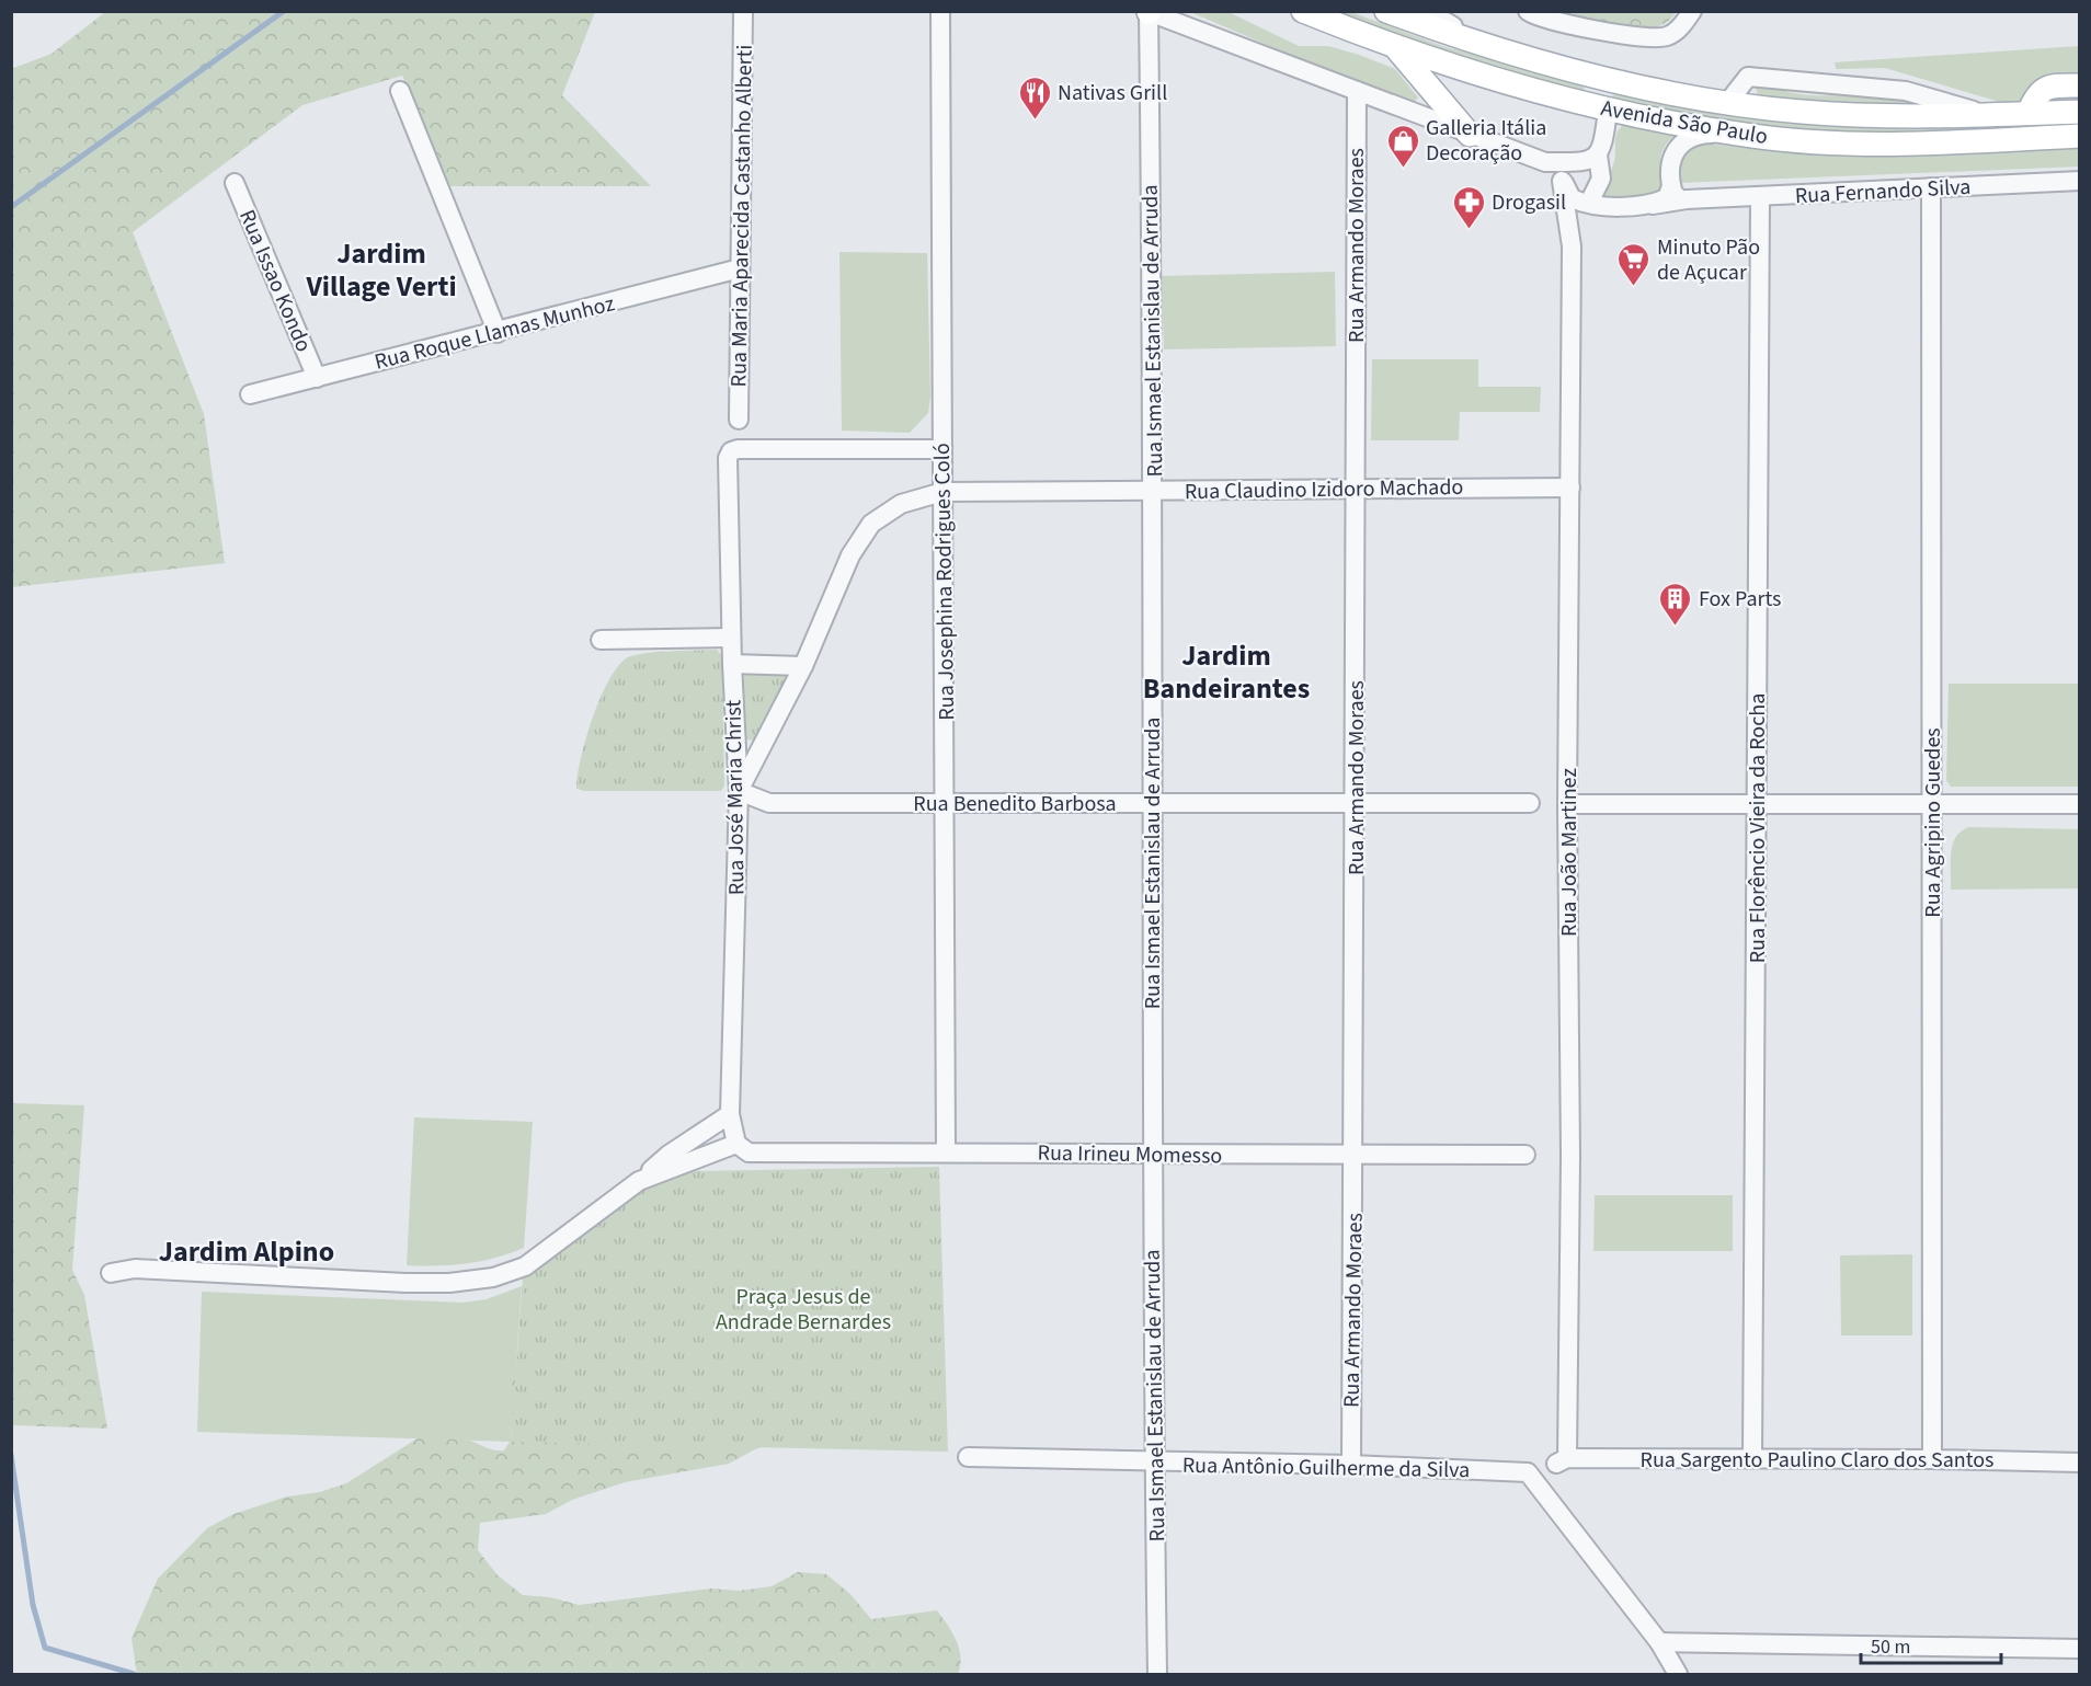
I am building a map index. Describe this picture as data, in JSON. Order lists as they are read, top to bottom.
{
  "streets": {
    "main road": ["Avenida São Paulo"],
    "street": [
      "Rua Fernando Silva",
      "Rua Maria Aparecida Castanho Alberti",
      "Rua Armando Moraes",
      "Rua Issao Kondo",
      "Rua Ismael Estanislau de Arruda",
      "Rua Roque Llamas Munhoz",
      "Rua Claudino Izidoro Machado",
      "Rua Josephina Rodrigues Coló",
      "Rua José Maria Christ",
      "Rua Benedito Barbosa",
      "Rua Agripino Guedes",
      "Rua Florêncio Vieira da Rocha",
      "Rua João Martinez",
      "Rua Irineu Momesso",
      "Rua Sargento Paulino Claro dos Santos",
      "Rua Antônio Guilherme da Silva"
    ]
  },
  "crossings": [
    ["Rua Fernando Silva", "Rua Agripino Guedes"],
    ["Rua Fernando Silva", "Rua Florêncio Vieira da Rocha"],
    ["Rua Fernando Silva", "Rua João Martinez"],
    ["Rua Maria Aparecida Castanho Alberti", "Rua Roque Llamas Munhoz"],
    ["Rua Armando Moraes", "Rua Claudino Izidoro Machado"],
    ["Rua Armando Moraes", "Rua Benedito Barbosa"],
    ["Rua Armando Moraes", "Rua Irineu Momesso"],
    ["Rua Armando Moraes", "Rua Antônio Guilherme da Silva"],
    ["Rua Issao Kondo", "Rua Roque Llamas Munhoz"],
    ["Rua Ismael Estanislau de Arruda", "Rua Claudino Izidoro Machado"],
    ["Rua Ismael Estanislau de Arruda", "Rua Benedito Barbosa"],
    ["Rua Ismael Estanislau de Arruda", "Rua Irineu Momesso"],
    ["Rua Ismael Estanislau de Arruda", "Rua Antônio Guilherme da Silva"],
    ["Rua Claudino Izidoro Machado", "Rua Josephina Rodrigues Coló"],
    ["Rua Claudino Izidoro Machado", "Rua José Maria Christ"],
    ["Rua Claudino Izidoro Machado", "Rua Benedito Barbosa"],
    ["Rua Claudino Izidoro Machado", "Rua João Martinez"],
    ["Rua Josephina Rodrigues Coló", "Rua José Maria Christ"],
    ["Rua Josephina Rodrigues Coló", "Rua Benedito Barbosa"],
    ["Rua Josephina Rodrigues Coló", "Rua Irineu Momesso"],
    ["Rua José Maria Christ", "Rua Benedito Barbosa"],
    ["Rua José Maria Christ", "Rua Irineu Momesso"],
    ["Rua Agripino Guedes", "Rua Sargento Paulino Claro dos Santos"],
    ["Rua Florêncio Vieira da Rocha", "Rua Sargento Paulino Claro dos Santos"],
    ["Rua João Martinez", "Rua Sargento Paulino Claro dos Santos"]
  ],
  "districts": ["Jardim Village Verti", "Jardim Bandeirantes", "Jardim Alpino"],
  "parks": ["Praça Jesus de Andrade Bernardes"],
  "places": {
    "restaurant": ["Nativas Grill"],
    "shop": ["Galleria Itália Decoração"],
    "pharmacy": ["Drogasil"],
    "supermarket": ["Minuto Pão de Açucar"],
    "building": ["Fox Parts"]
  },
  "scale_bar": "50 m"
}
